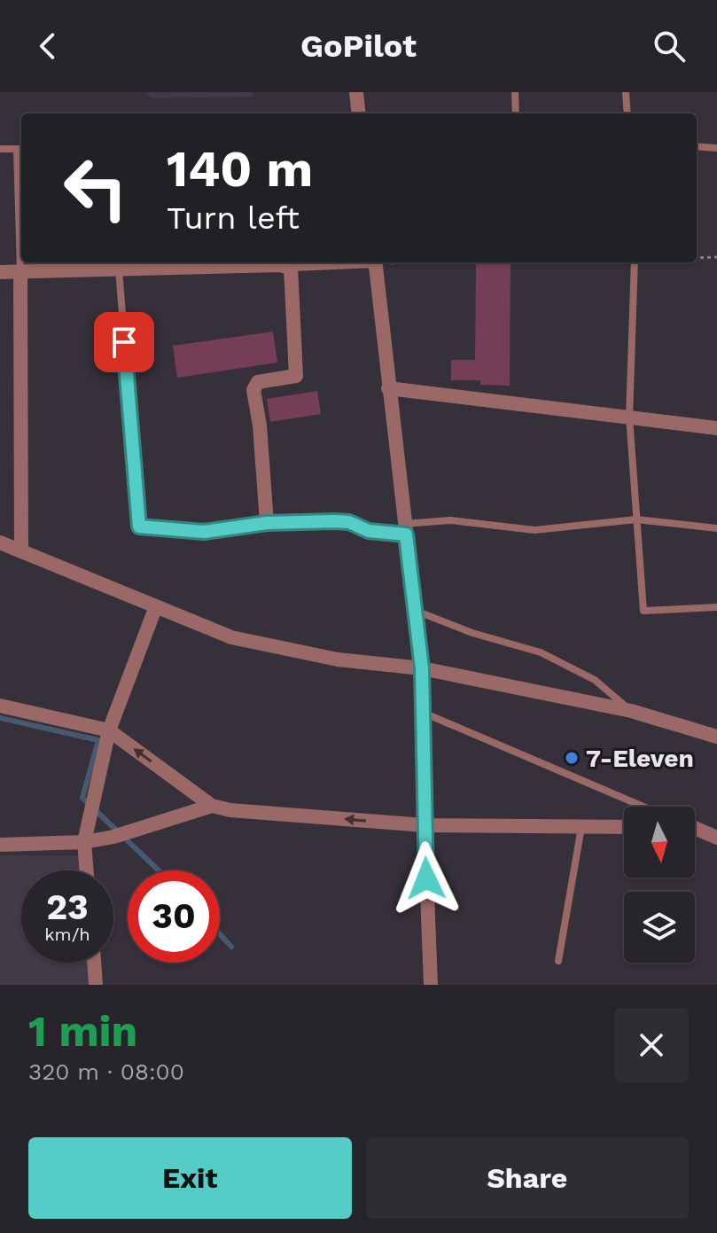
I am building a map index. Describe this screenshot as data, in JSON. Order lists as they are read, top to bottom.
{
  "places": ["7-Eleven"],
  "north": "bottom",
  "page": {
    "header": "GoPilot",
    "turn": ["140 m", "Turn left"],
    "speed": "23 km/h",
    "limit": "30",
    "heading": ["1 min", "320 m · 08:00"],
    "buttons": ["Exit", "Share"]
  }
}
